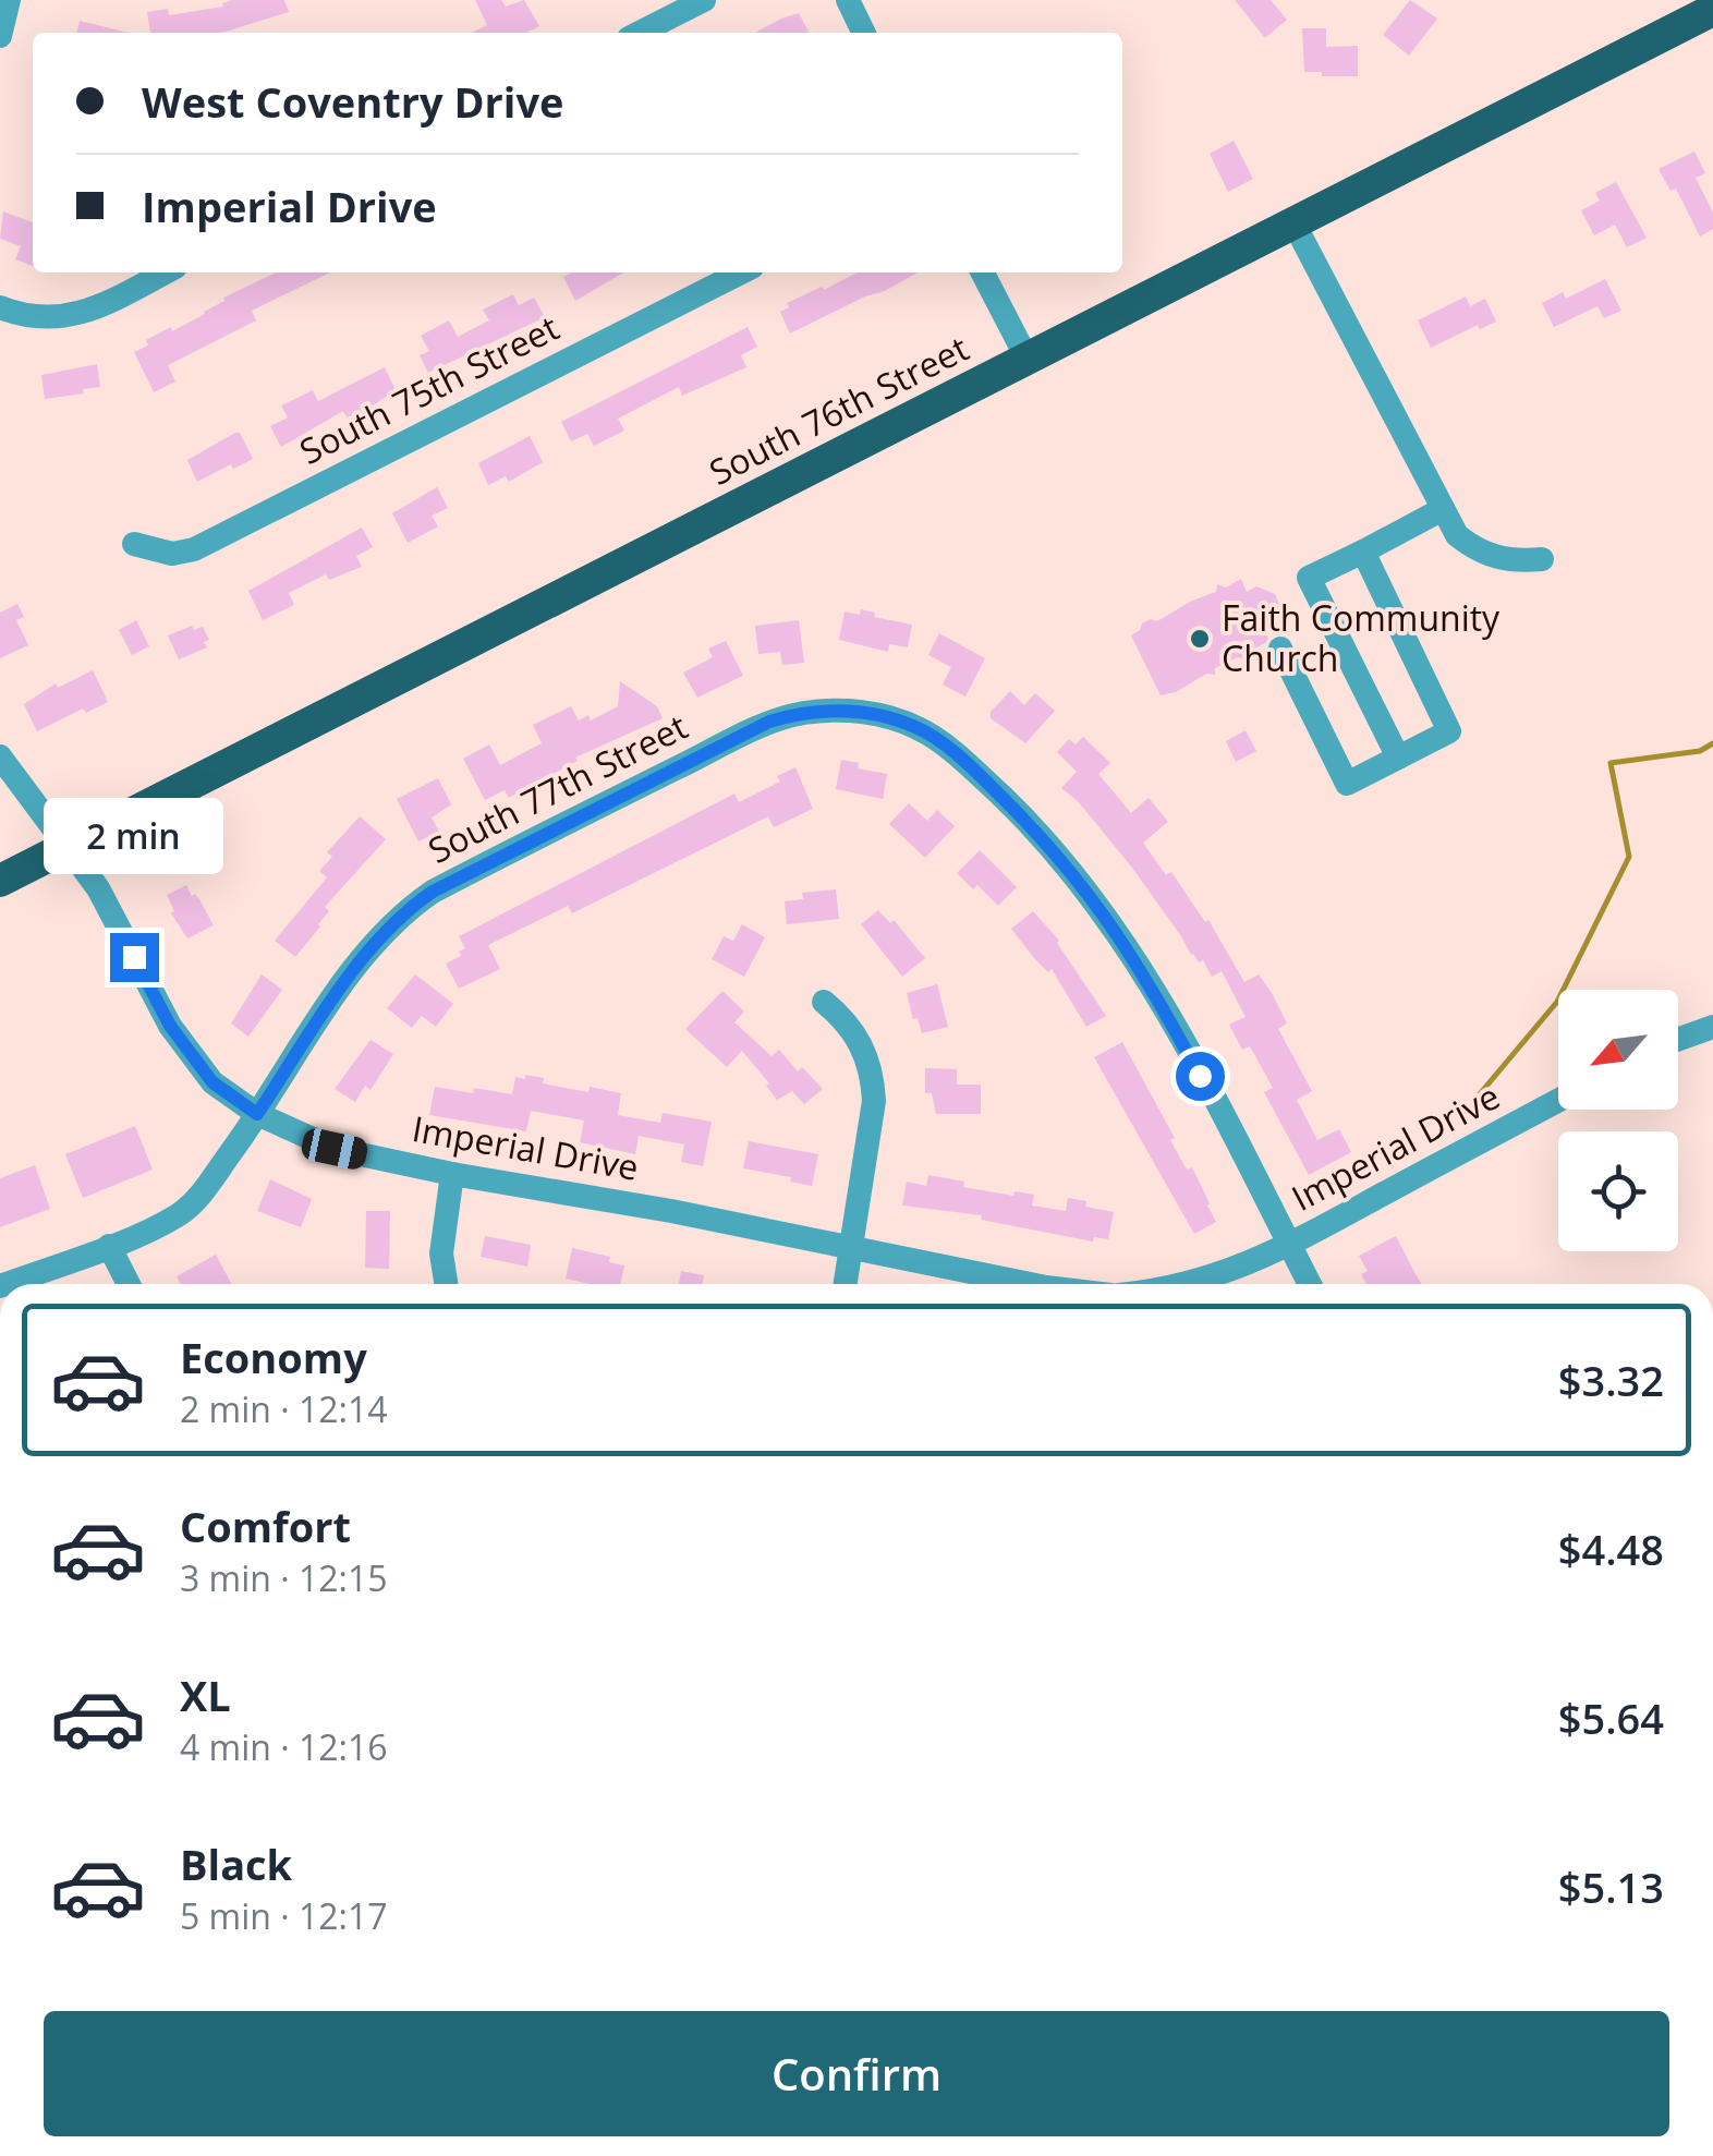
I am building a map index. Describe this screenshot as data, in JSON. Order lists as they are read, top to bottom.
{
  "streets": {
    "main road": ["South 76th Street"],
    "street": ["South 75th Street", "South 77th Street", "Imperial Drive"]
  },
  "crossings": [
    ["South 76th Street", "Imperial Drive"],
    ["South 77th Street", "Imperial Drive"]
  ],
  "places": ["Faith Community Church"],
  "north": "bottom left",
  "page": {
    "banner": ["West Coventry Drive", "Imperial Drive"],
    "bubble": "2 min",
    "list": [
      {
        "name": "Economy",
        "note": "2 min · 12:14",
        "value": "$3.32"
      },
      {
        "name": "Comfort",
        "note": "3 min · 12:15",
        "value": "$4.48"
      },
      {
        "name": "XL",
        "note": "4 min · 12:16",
        "value": "$5.64"
      },
      {
        "name": "Black",
        "note": "5 min · 12:17",
        "value": "$5.13"
      }
    ],
    "buttons": "Confirm"
  }
}
